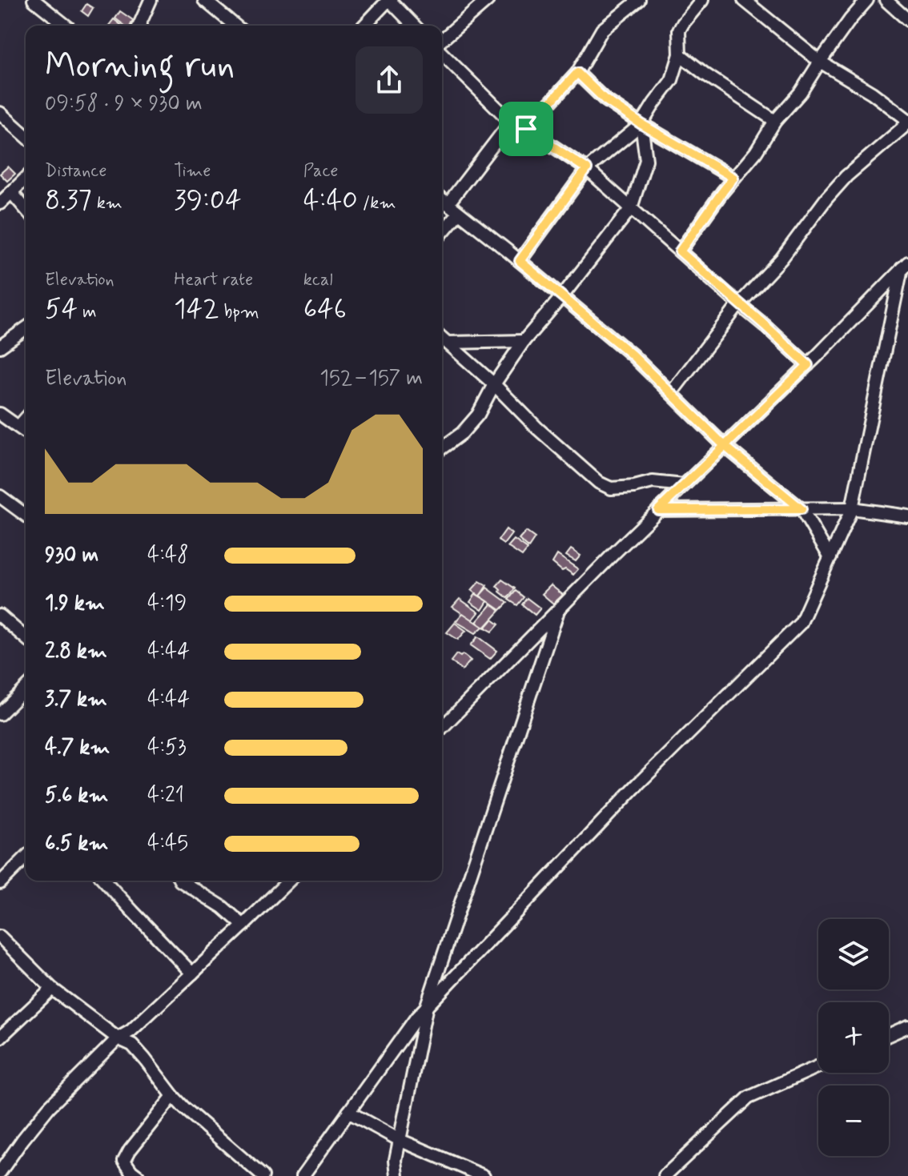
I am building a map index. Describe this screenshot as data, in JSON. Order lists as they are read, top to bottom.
{
  "page": {
    "heading": ["Morning run", "09:58 · 9 × 930 m"],
    "stats": [
      ["Distance", "8.37 km"],
      ["Time", "39:04"],
      ["Pace", "4:40 /km"],
      ["Elevation", "54 m"],
      ["Heart rate", "142 bpm"],
      ["kcal", "646"]
    ],
    "chart": ["Elevation", "152–157 m"],
    "list": [
      {
        "name": "930 m",
        "note": "4:48"
      },
      {
        "name": "1.9 km",
        "note": "4:19"
      },
      {
        "name": "2.8 km",
        "note": "4:44"
      },
      {
        "name": "3.7 km",
        "note": "4:44"
      },
      {
        "name": "4.7 km",
        "note": "4:53"
      },
      {
        "name": "5.6 km",
        "note": "4:21"
      },
      {
        "name": "6.5 km",
        "note": "4:45"
      }
    ],
    "map_buttons": ["+", "−"]
  }
}
